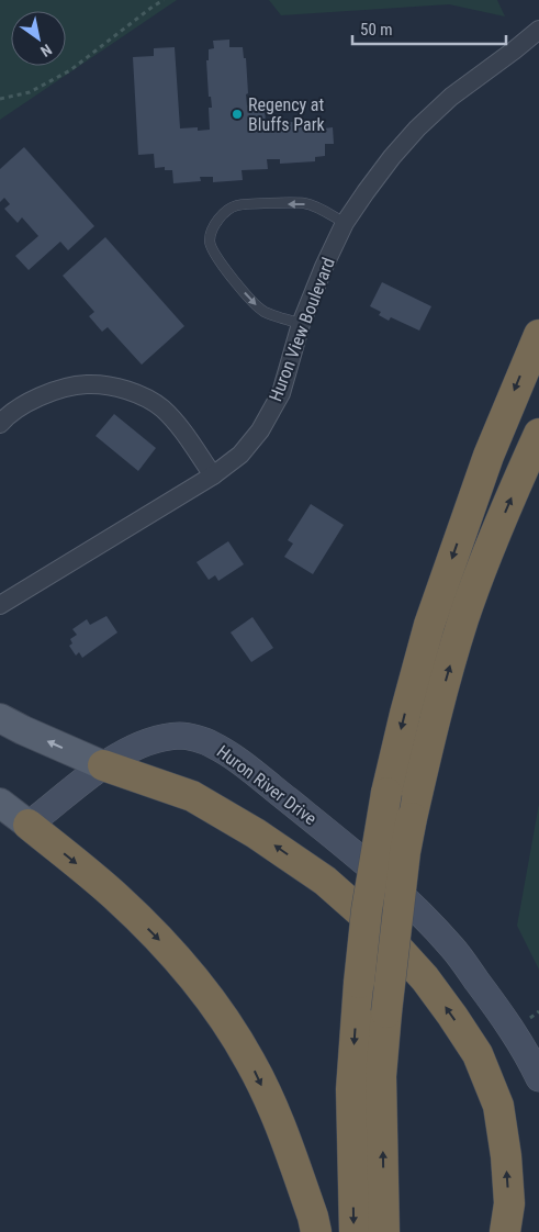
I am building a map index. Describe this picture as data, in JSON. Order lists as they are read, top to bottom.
{
  "streets": {
    "street": ["Huron View Boulevard", "Huron River Drive"]
  },
  "places": ["Regency at Bluffs Park"],
  "scale_bar": "50 m",
  "north": "bottom right"
}
